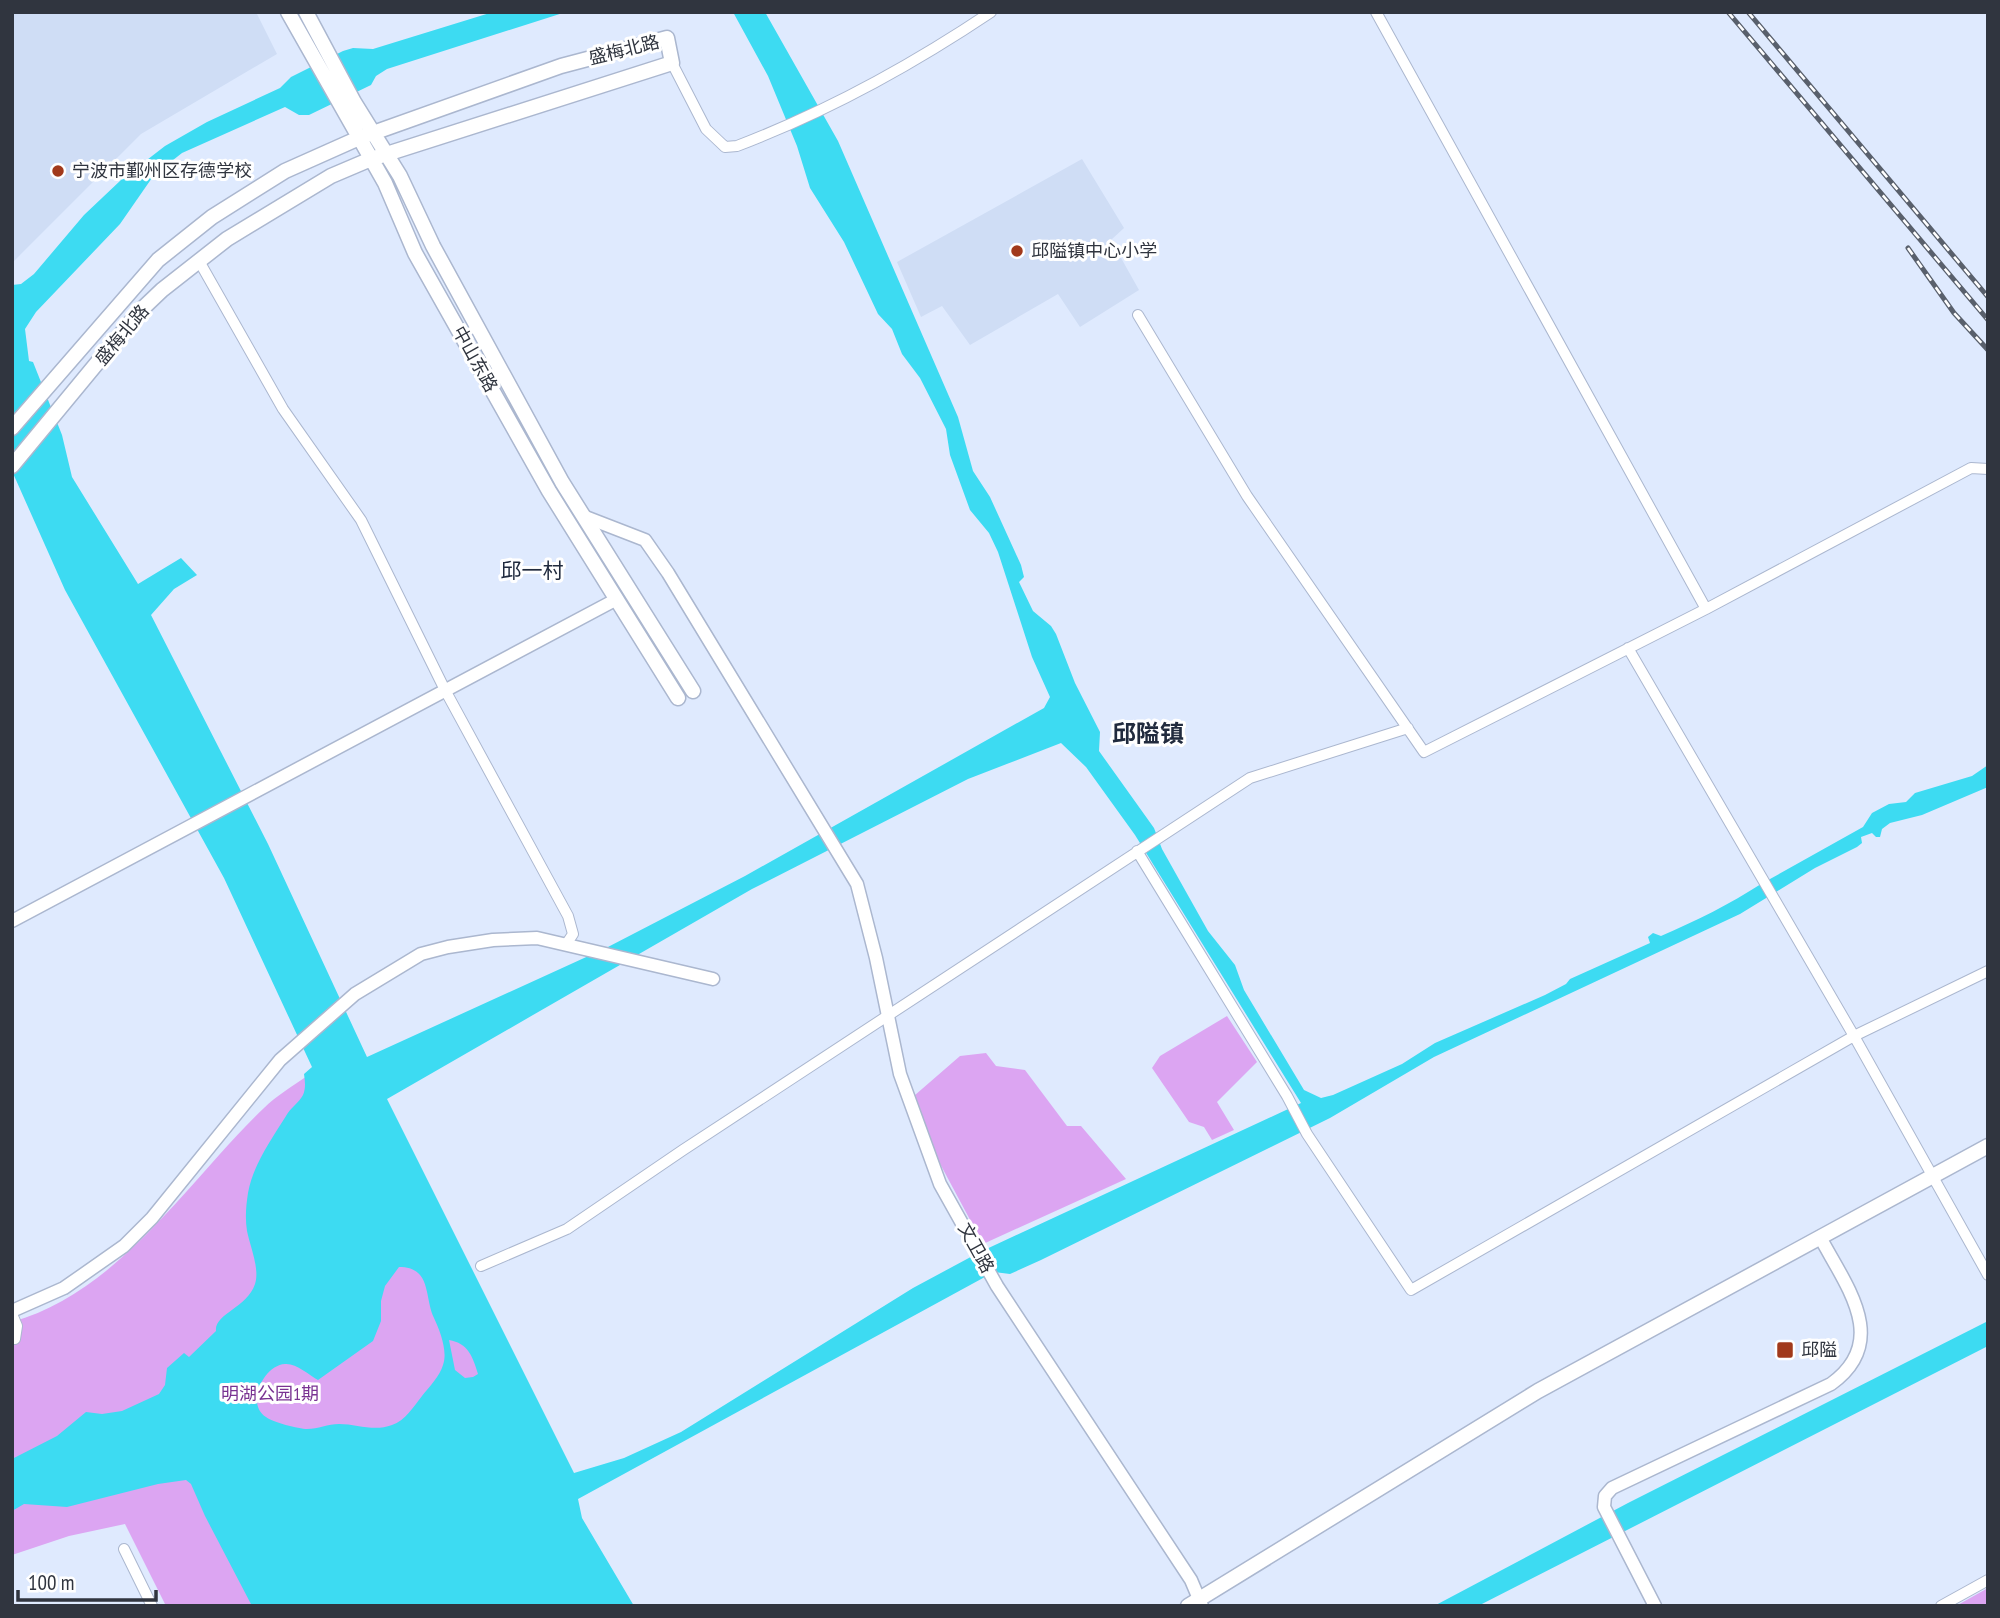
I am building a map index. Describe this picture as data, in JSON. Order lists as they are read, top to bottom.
{
  "streets": {
    "main road": ["盛梅北路", "中山东路"],
    "street": ["文卫路"]
  },
  "crossings": [
    ["盛梅北路", "中山东路"],
    ["中山东路", "文卫路"]
  ],
  "districts": ["邱一村", "邱隘镇"],
  "parks": ["明湖公园1期"],
  "places": {
    "other": ["宁波市鄞州区存德学校", "邱隘镇中心小学"],
    "transit": ["邱隘"]
  },
  "scale_bar": "100 m"
}
